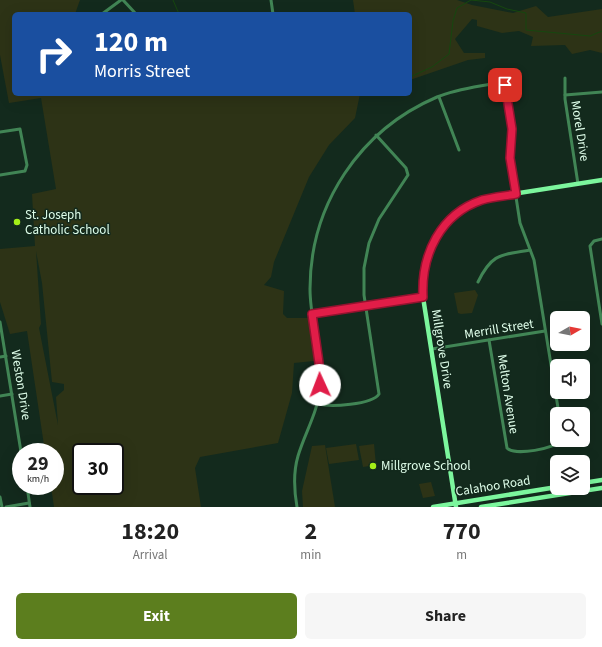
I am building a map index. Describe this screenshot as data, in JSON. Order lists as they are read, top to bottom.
{
  "streets": {
    "street": [
      "Morel Drive",
      "Merrill Street",
      "Millgrove Drive",
      "Weston Drive",
      "Melton Avenue",
      "Calahoo Road"
    ]
  },
  "crossings": [
    ["Morel Drive", "Millgrove Drive"],
    ["Merrill Street", "Millgrove Drive"],
    ["Merrill Street", "Melton Avenue"],
    ["Millgrove Drive", "Calahoo Road"]
  ],
  "places": ["St. Joseph Catholic School", "Millgrove School"],
  "north": "right",
  "page": {
    "turn": ["120 m", "Morris Street"],
    "speed": "29 km/h",
    "limit": "30",
    "eta": [
      "18:20",
      "Arrival",
      "2",
      "min",
      "770",
      "m"
    ],
    "buttons": ["Exit", "Share"]
  }
}
